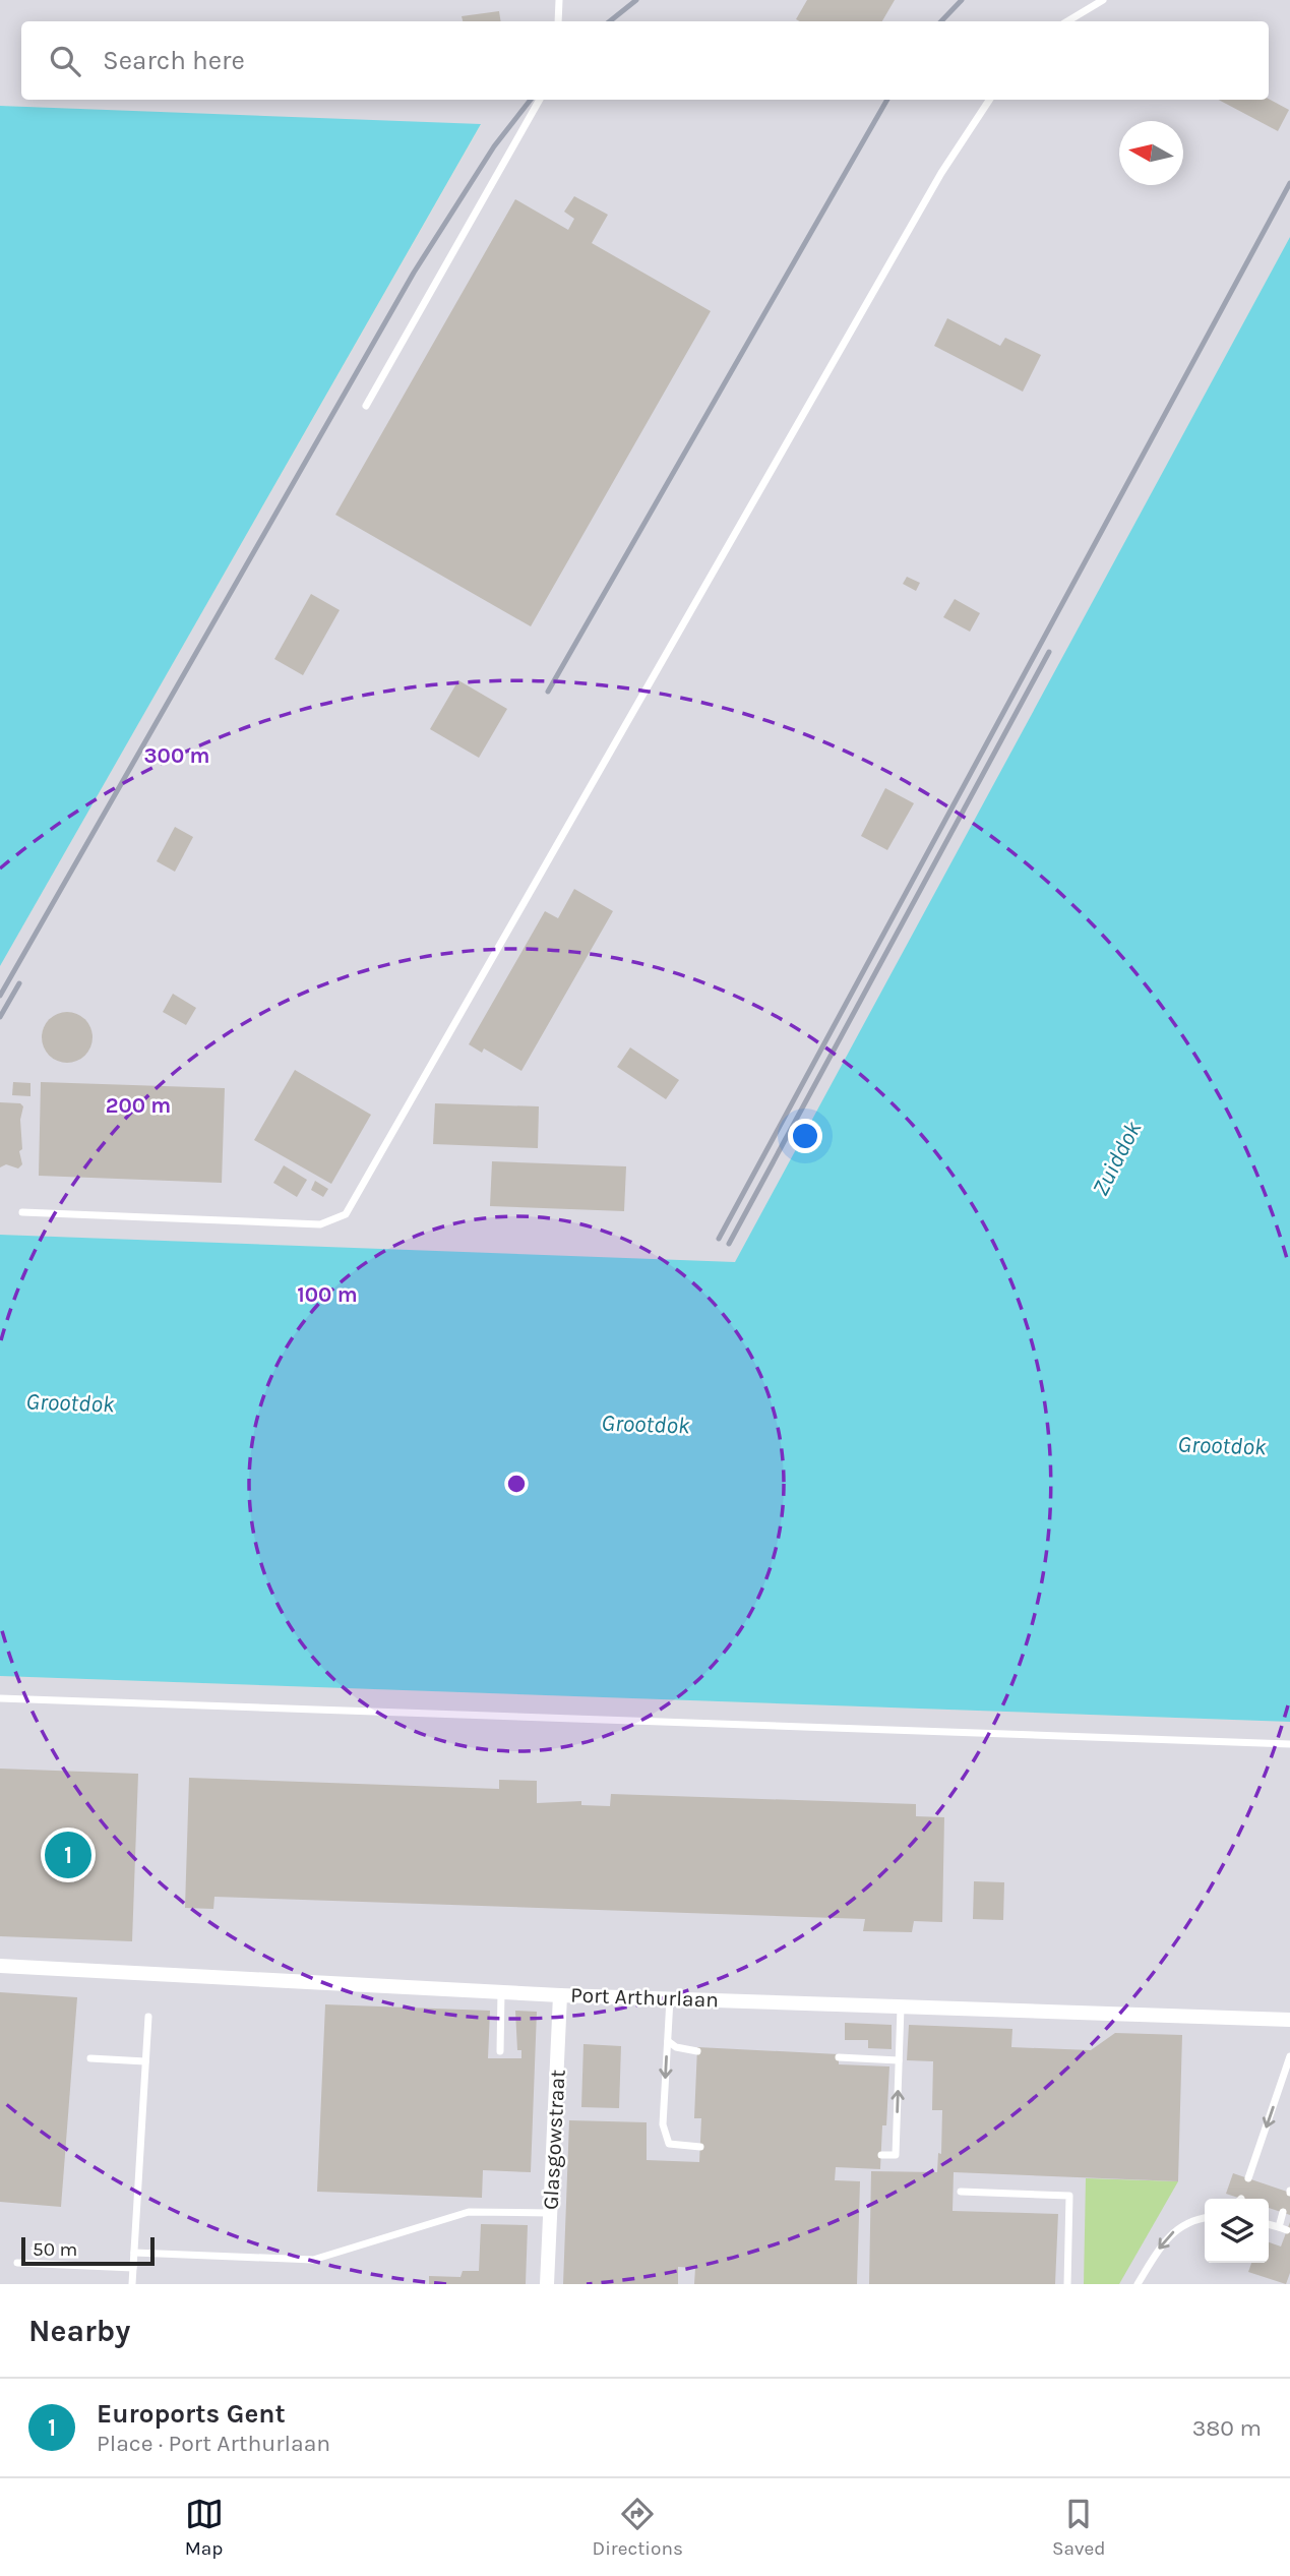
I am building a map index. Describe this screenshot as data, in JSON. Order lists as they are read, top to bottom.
{
  "streets": {
    "street": ["Port Arthurlaan", "Glasgowstraat"]
  },
  "crossings": [
    ["Port Arthurlaan", "Glasgowstraat"]
  ],
  "water": ["Zuiddok", "Grootdok"],
  "scale_bar": "50 m",
  "north": "left",
  "page": {
    "search": "Search here",
    "pins": "1",
    "scale": "50 m",
    "heading": "Nearby",
    "list": [
      {
        "mark": "1",
        "name": "Euroports Gent",
        "note": "Place · Port Arthurlaan",
        "value": "380 m"
      }
    ],
    "nav": ["Map", "Directions", "Saved"]
  },
  "rings": ["300 m", "200 m", "100 m"]
}
